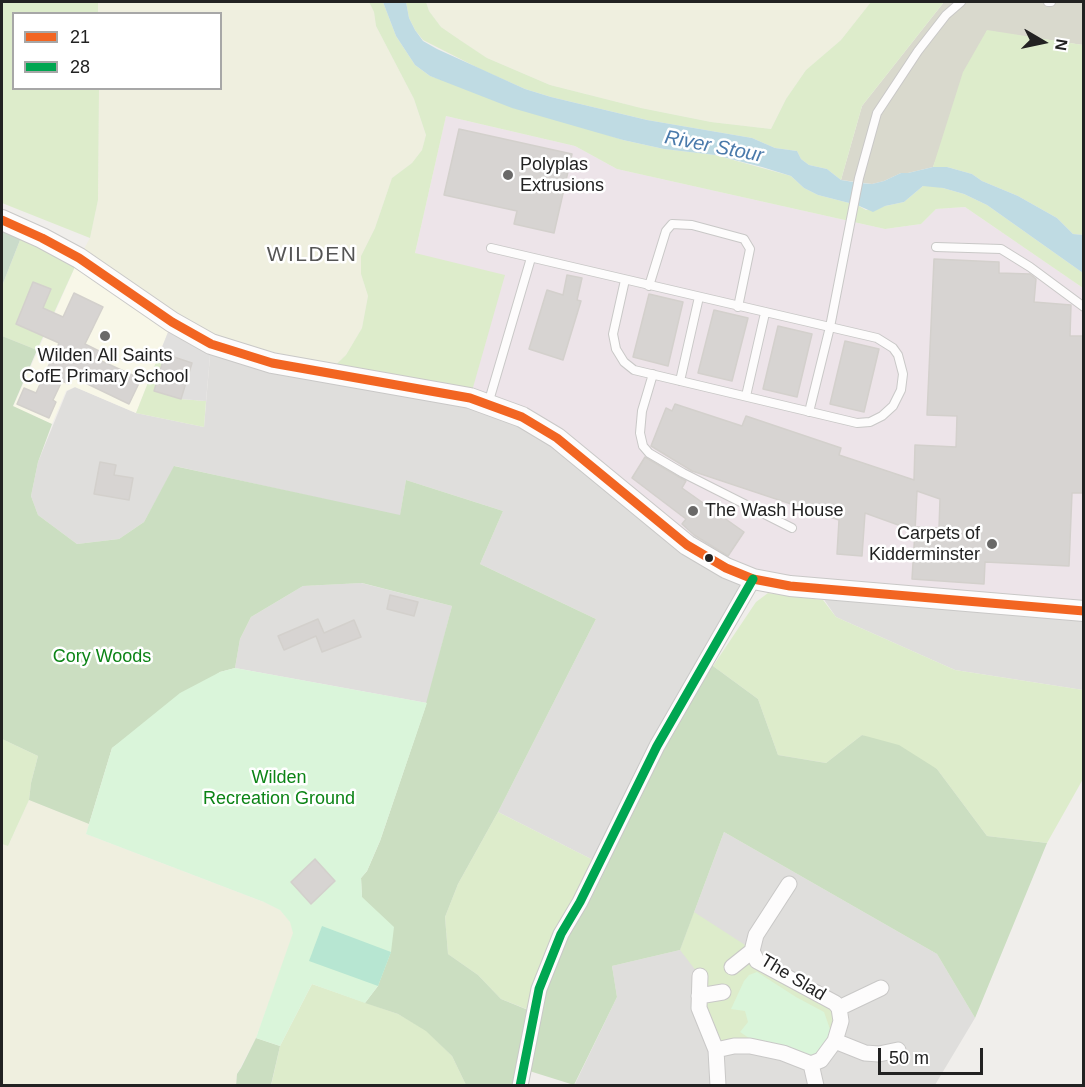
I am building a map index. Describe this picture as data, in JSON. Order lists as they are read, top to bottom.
{
  "streets": {
    "street": ["The Slad"]
  },
  "districts": ["WILDEN"],
  "water": ["River Stour"],
  "parks": ["Cory Woods", "Wilden Recreation Ground"],
  "places": [
    "Polyplas Extrusions",
    "Wilden All Saints CofE Primary School",
    "The Wash House",
    "Carpets of Kidderminster"
  ],
  "lines": ["transit line 21", "transit line 28"],
  "legend": ["21", "28"],
  "scale_bar": "50 m",
  "north": "right"
}
